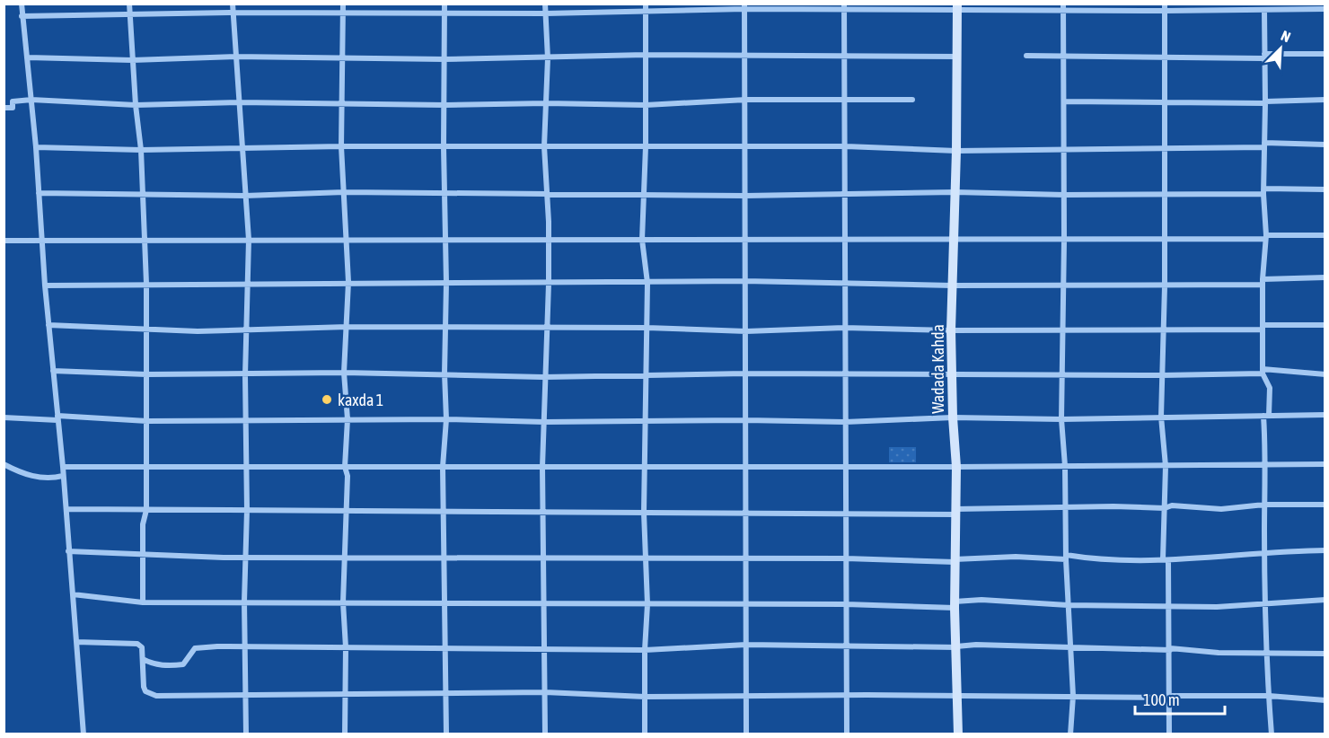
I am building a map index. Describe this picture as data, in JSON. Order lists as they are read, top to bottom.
{
  "streets": {
    "main road": ["Wadada Kahda"]
  },
  "places": ["kaxda 1"],
  "scale_bar": "100 m",
  "north": "top right"
}
